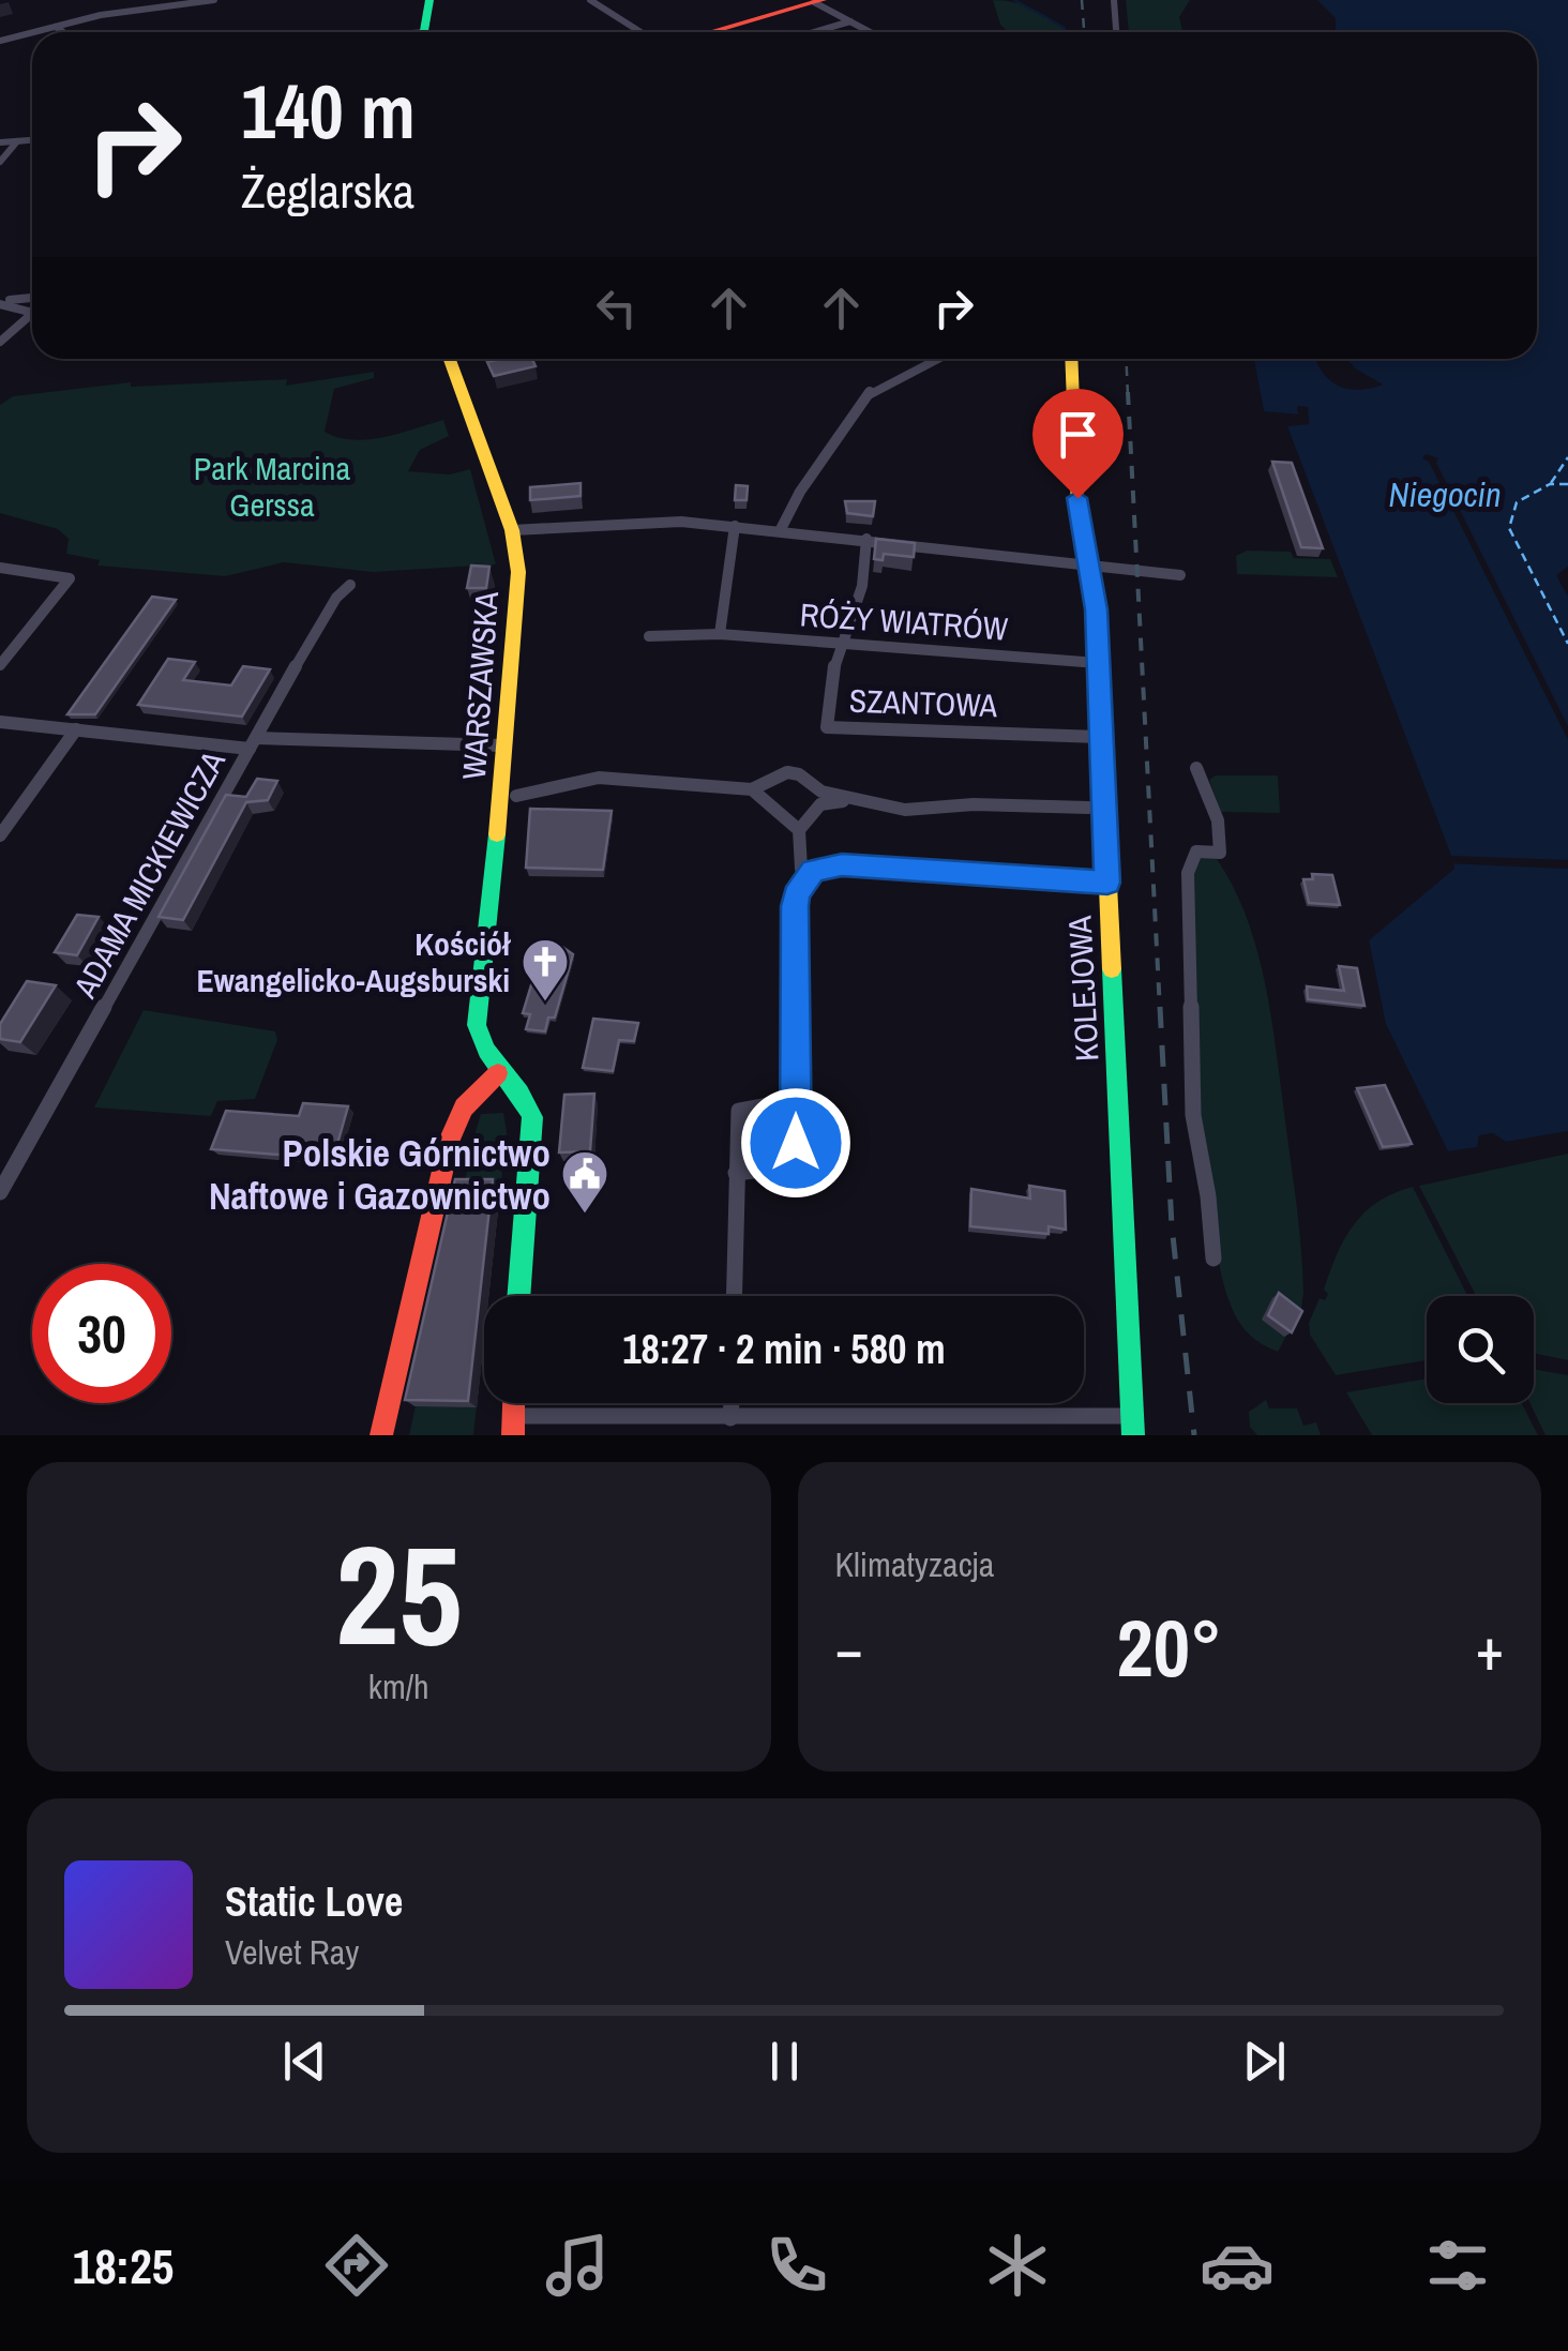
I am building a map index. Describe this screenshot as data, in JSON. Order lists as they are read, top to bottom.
{
  "streets": {
    "street": [
      "RÓŻY WIATRÓW",
      "WARSZAWSKA",
      "SZANTOWA",
      "ADAMA MICKIEWICZA",
      "KOLEJOWA"
    ]
  },
  "crossings": [
    ["RÓŻY WIATRÓW", "SZANTOWA"],
    ["SZANTOWA", "KOLEJOWA"]
  ],
  "water": ["Niegocin"],
  "parks": ["Park Marcina Gerssa"],
  "places": {
    "church": ["Kościół Ewangelicko-Augsburski"],
    "public building": ["Polskie Górnictwo Naftowe i Gazownictwo"]
  },
  "page": {
    "turn": ["140 m", "Żeglarska"],
    "limit": "30",
    "trip": "18:27 · 2 min · 580 m",
    "tile": [
      ["25", "km/h"],
      "Klimatyzacja"
    ],
    "heat": ["−", "20°", "+"],
    "song": ["Static Love", "Velvet Ray"],
    "tabs": "18:25"
  }
}
